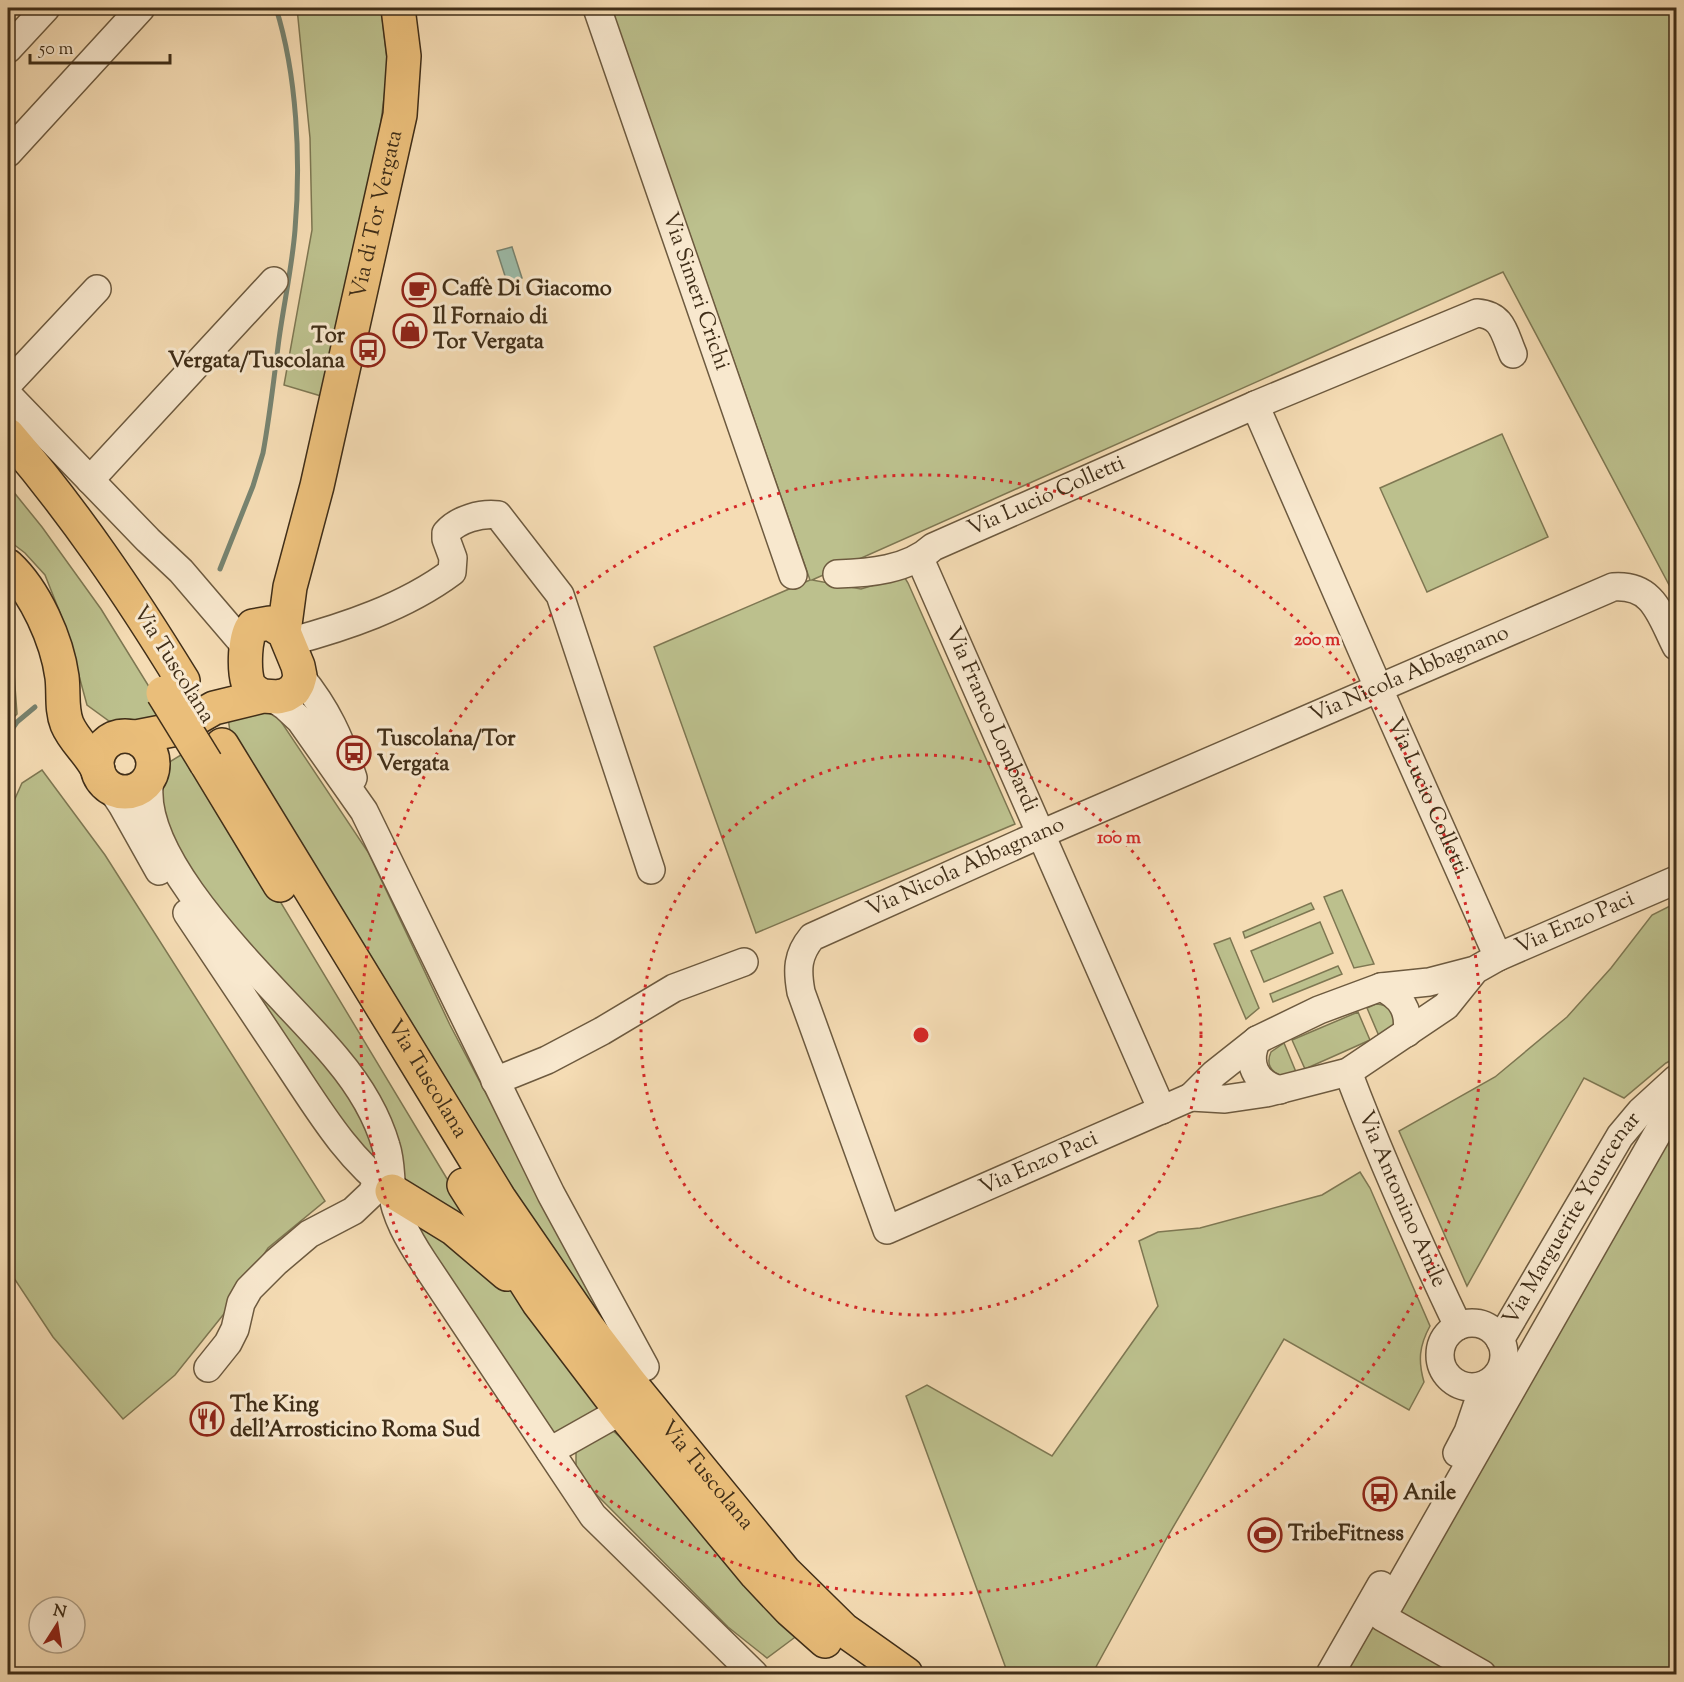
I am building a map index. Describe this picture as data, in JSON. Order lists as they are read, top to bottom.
{
  "streets": {
    "main road": ["Via di Tor Vergata", "Via Tuscolana"],
    "street": [
      "Via Simeri Crichi",
      "Via Lucio Colletti",
      "Via Nicola Abbagnano",
      "Via Franco Lombardi",
      "Via Enzo Paci",
      "Via Antonino Anile",
      "Via Marguerite Yourcenar"
    ]
  },
  "crossings": [
    ["Via Lucio Colletti", "Via Nicola Abbagnano"],
    ["Via Lucio Colletti", "Via Franco Lombardi"],
    ["Via Lucio Colletti", "Via Enzo Paci"],
    ["Via Nicola Abbagnano", "Via Franco Lombardi"],
    ["Via Nicola Abbagnano", "Via Enzo Paci"],
    ["Via Franco Lombardi", "Via Enzo Paci"],
    ["Via Enzo Paci", "Via Antonino Anile"],
    ["Via Antonino Anile", "Via Marguerite Yourcenar"]
  ],
  "places": {
    "cafe": ["Caffè Di Giacomo"],
    "shop": ["Il Fornaio di Tor Vergata"],
    "bus stop": ["Tor Vergata/Tuscolana", "Tuscolana/Tor Vergata", "Anile"],
    "restaurant": ["The King dell'Arrosticino Roma Sud"],
    "sports": ["TribeFitness"]
  },
  "scale_bar": "50 m",
  "north": "top",
  "rings": ["200 m", "100 m"]
}
